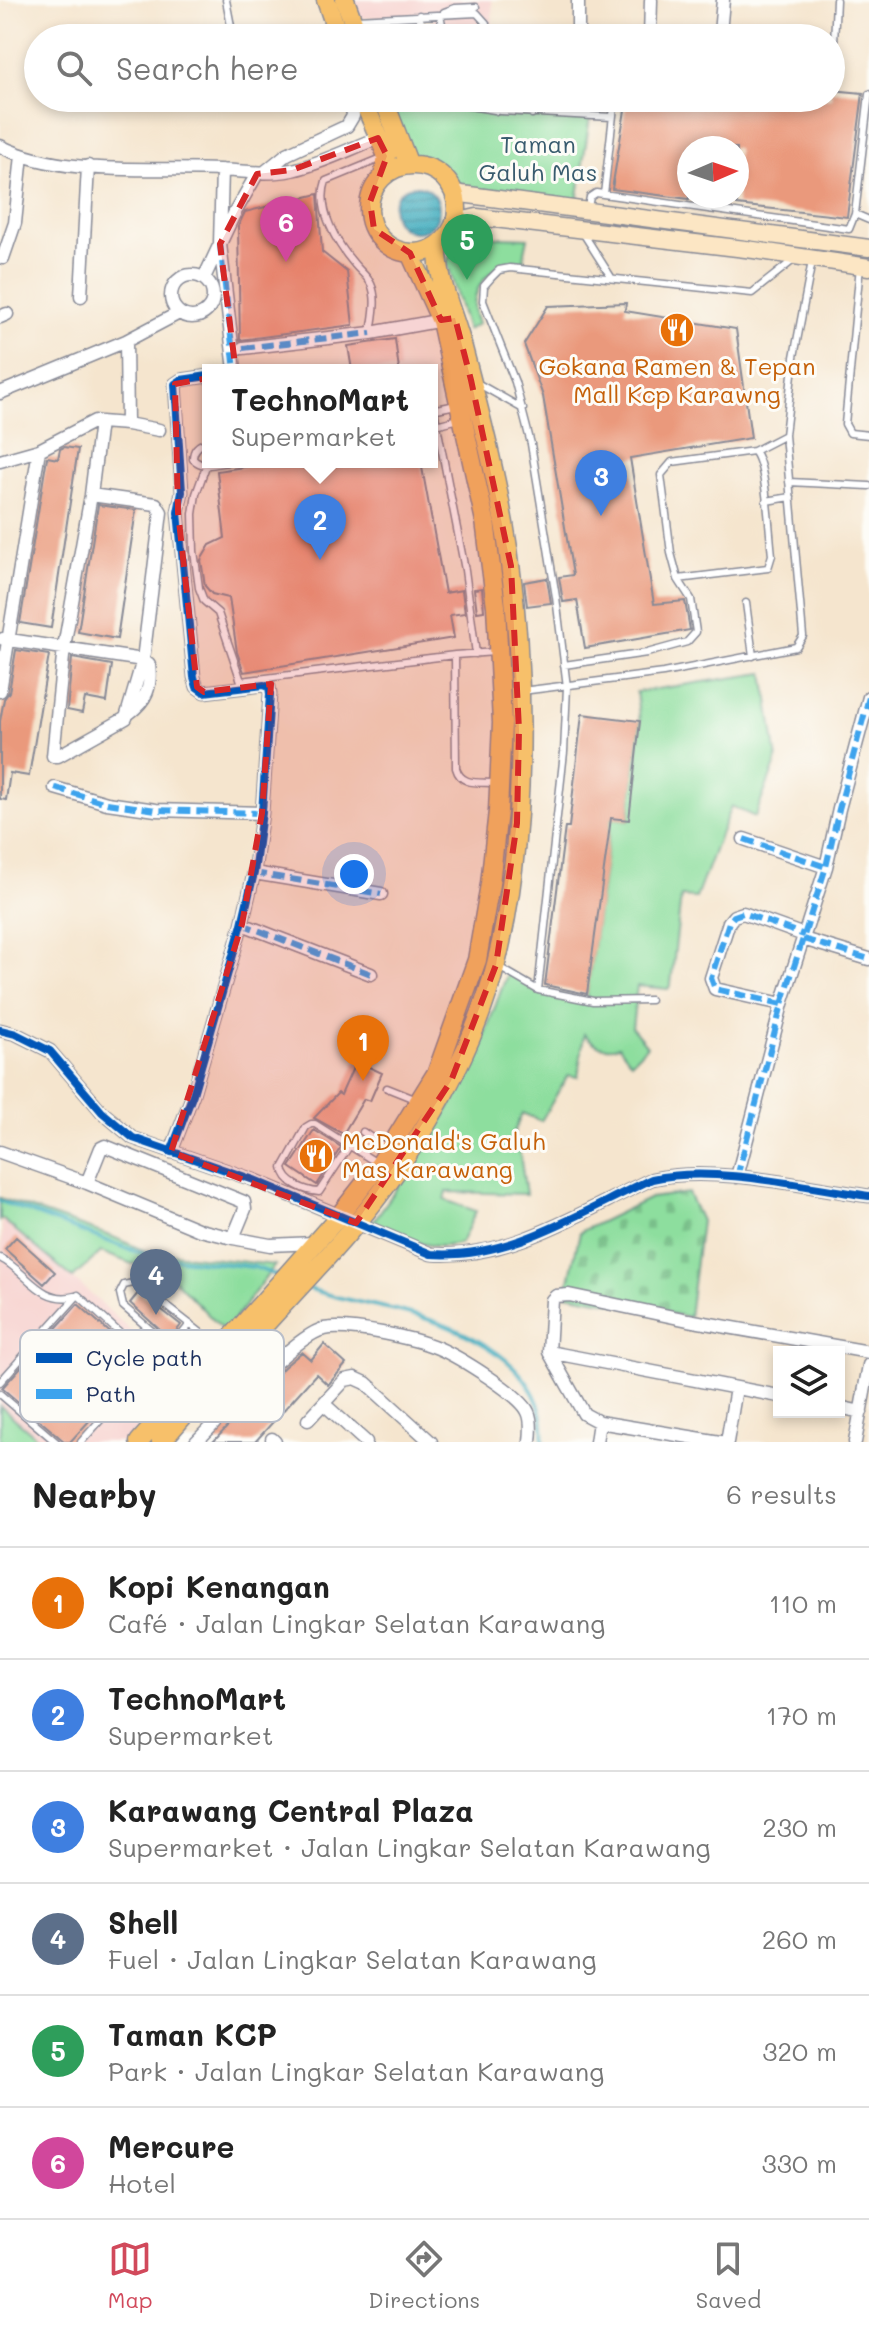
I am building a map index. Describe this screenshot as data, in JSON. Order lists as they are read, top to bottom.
{
  "parks": ["Taman Galuh Mas"],
  "places": {
    "restaurant": ["Gokana Ramen & Tepan Mall Kcp Karawng", "McDonald's Galuh Mas Karawang"]
  },
  "legend": ["Cycle path", "Path"],
  "north": "right",
  "page": {
    "search": "Search here",
    "pins": [
      "6",
      "5",
      "3",
      "2",
      "1",
      "4"
    ],
    "popup": ["TechnoMart", "Supermarket"],
    "heading": ["Nearby", "6 results"],
    "list": [
      {
        "mark": "1",
        "name": "Kopi Kenangan",
        "note": "Café · Jalan Lingkar Selatan Karawang",
        "value": "110 m"
      },
      {
        "mark": "2",
        "name": "TechnoMart",
        "note": "Supermarket",
        "value": "170 m"
      },
      {
        "mark": "3",
        "name": "Karawang Central Plaza",
        "note": "Supermarket · Jalan Lingkar Selatan Karawang",
        "value": "230 m"
      },
      {
        "mark": "4",
        "name": "Shell",
        "note": "Fuel · Jalan Lingkar Selatan Karawang",
        "value": "260 m"
      },
      {
        "mark": "5",
        "name": "Taman KCP",
        "note": "Park · Jalan Lingkar Selatan Karawang",
        "value": "320 m"
      },
      {
        "mark": "6",
        "name": "Mercure",
        "note": "Hotel",
        "value": "330 m"
      }
    ],
    "nav": ["Map", "Directions", "Saved"]
  }
}
